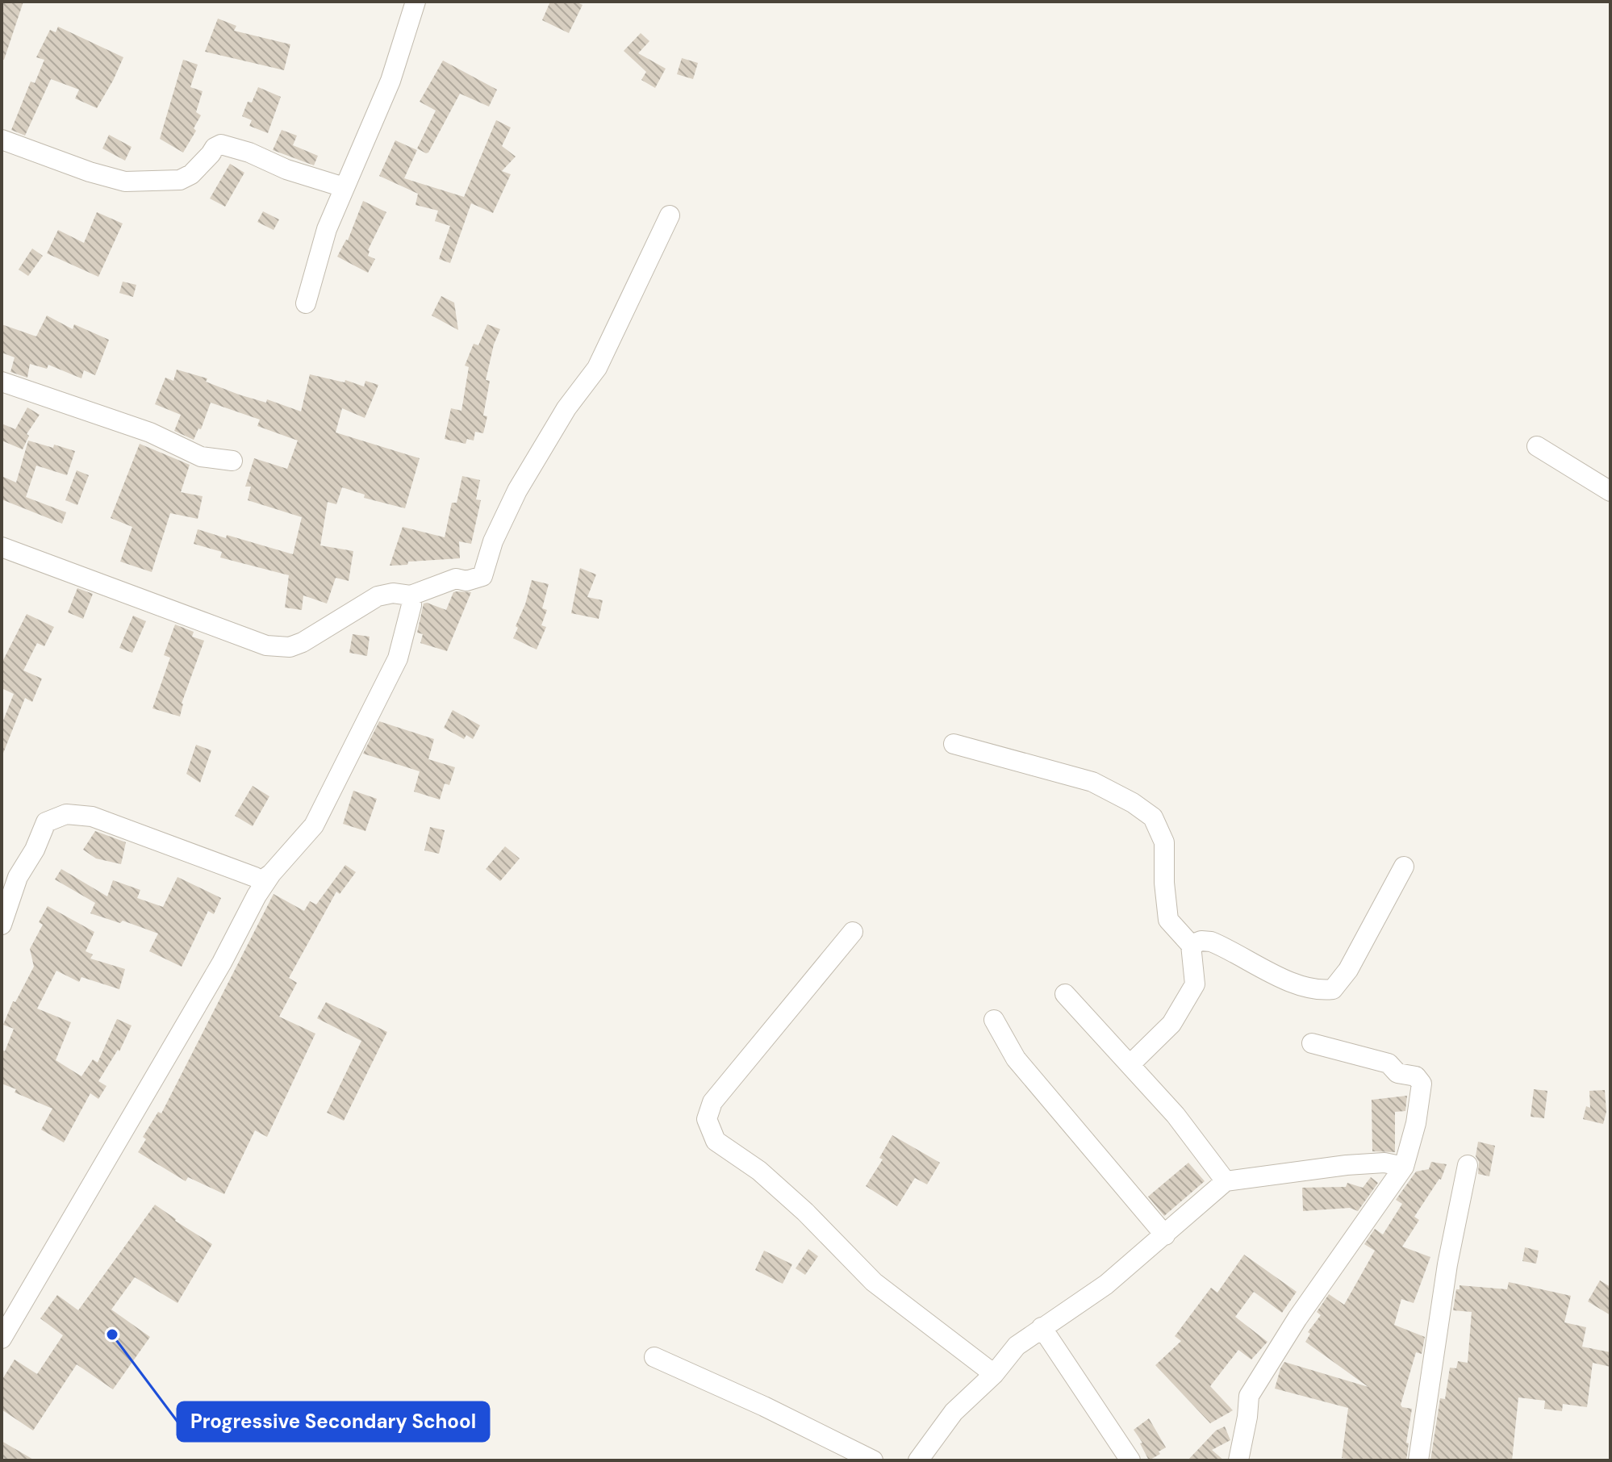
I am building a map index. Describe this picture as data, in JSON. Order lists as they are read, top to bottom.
{
  "places": ["Progressive Secondary School"]
}
